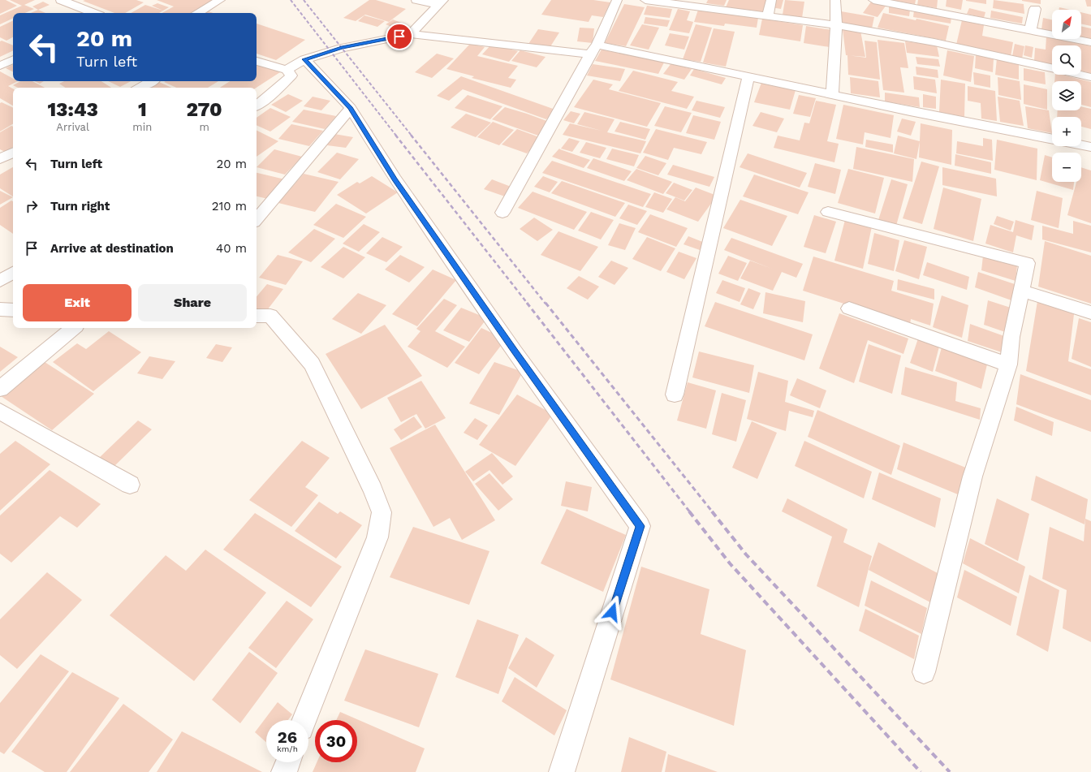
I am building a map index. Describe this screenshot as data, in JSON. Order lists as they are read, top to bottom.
{
  "north": "top right",
  "page": {
    "map_buttons": ["+", "−"],
    "turn": ["20 m", "Turn left"],
    "eta": [
      "13:43",
      "Arrival",
      "1",
      "min",
      "270",
      "m"
    ],
    "list": [
      {
        "name": "Turn left",
        "value": "20 m"
      },
      {
        "name": "Turn right",
        "value": "210 m"
      },
      {
        "name": "Arrive at destination",
        "value": "40 m"
      }
    ],
    "buttons": ["Exit", "Share"],
    "speed": "26 km/h",
    "limit": "30"
  }
}
